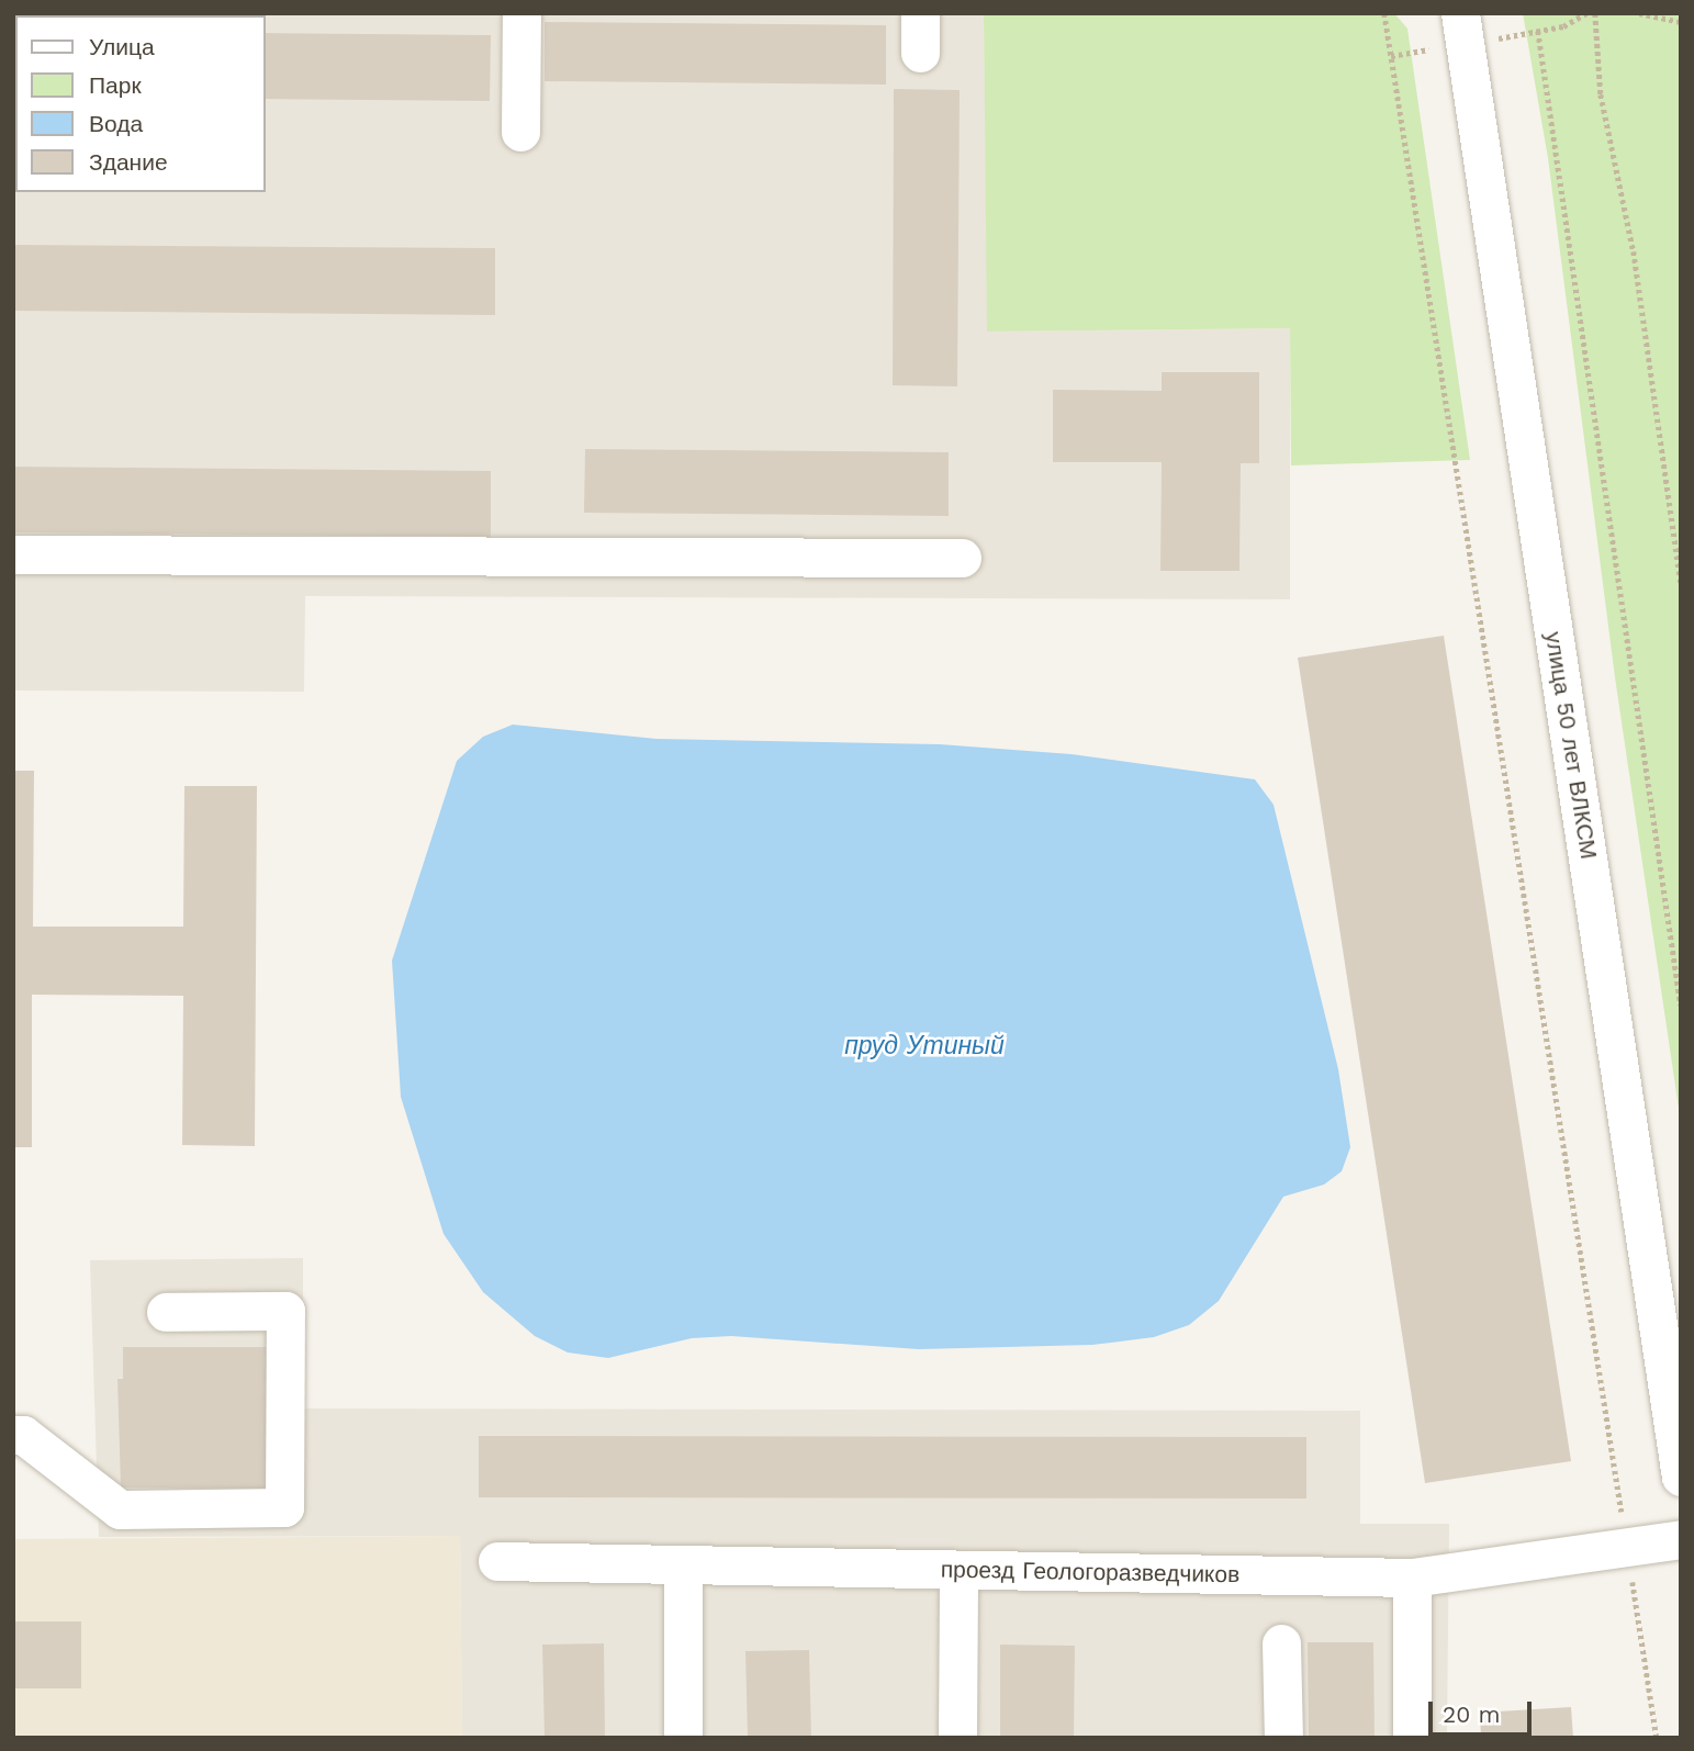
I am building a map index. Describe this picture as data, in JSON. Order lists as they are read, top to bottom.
{
  "streets": {
    "street": ["улица 50 лет ВЛКСМ", "проезд Геологоразведчиков"]
  },
  "water": ["пруд Утиный"],
  "legend": [
    "Улица",
    "Парк",
    "Вода",
    "Здание"
  ],
  "scale_bar": "20 m"
}
